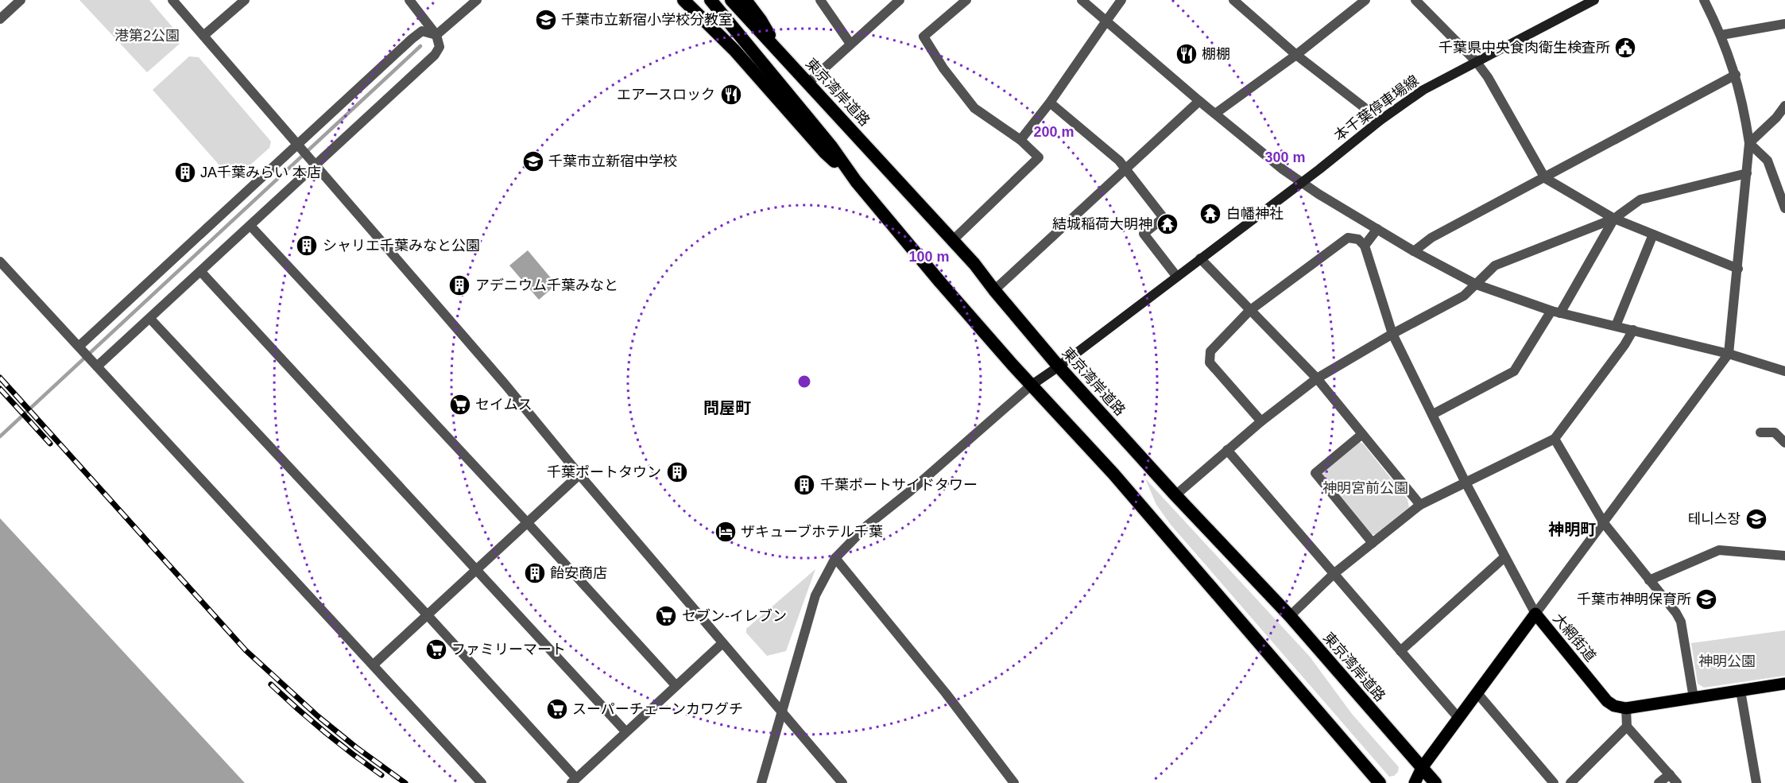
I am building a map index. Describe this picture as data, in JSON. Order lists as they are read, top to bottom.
{
  "streets": {
    "highway": ["東京湾岸道路"],
    "main road": ["本千葉停車場線", "大網街道"]
  },
  "crossings": [
    ["東京湾岸道路", "本千葉停車場線"],
    ["東京湾岸道路", "大網街道"]
  ],
  "districts": ["問屋町", "神明町"],
  "parks": ["港第2公園", "神明宮前公園", "神明公園"],
  "places": {
    "school or university": [
      "千葉市立新宿小学校分教室",
      "千葉市立新宿中学校",
      "테니스장",
      "千葉市神明保育所"
    ],
    "public building": ["千葉県中央食肉衛生検査所"],
    "restaurant": ["棚棚", "エアースロック"],
    "building": [
      "JA千葉みらい 本店",
      "シャリエ千葉みなと公園",
      "アデニウム千葉みなと",
      "千葉ポートタウン",
      "千葉ポートサイドタワー",
      "飴安商店"
    ],
    "temple": ["白幡神社", "結城稲荷大明神"],
    "supermarket": [
      "セイムス",
      "セブン-イレブン",
      "ファミリーマート",
      "スーパーチェーンカワグチ"
    ],
    "hotel": ["ザキューブホテル千葉"]
  },
  "rings": ["200 m", "300 m", "100 m"]
}
